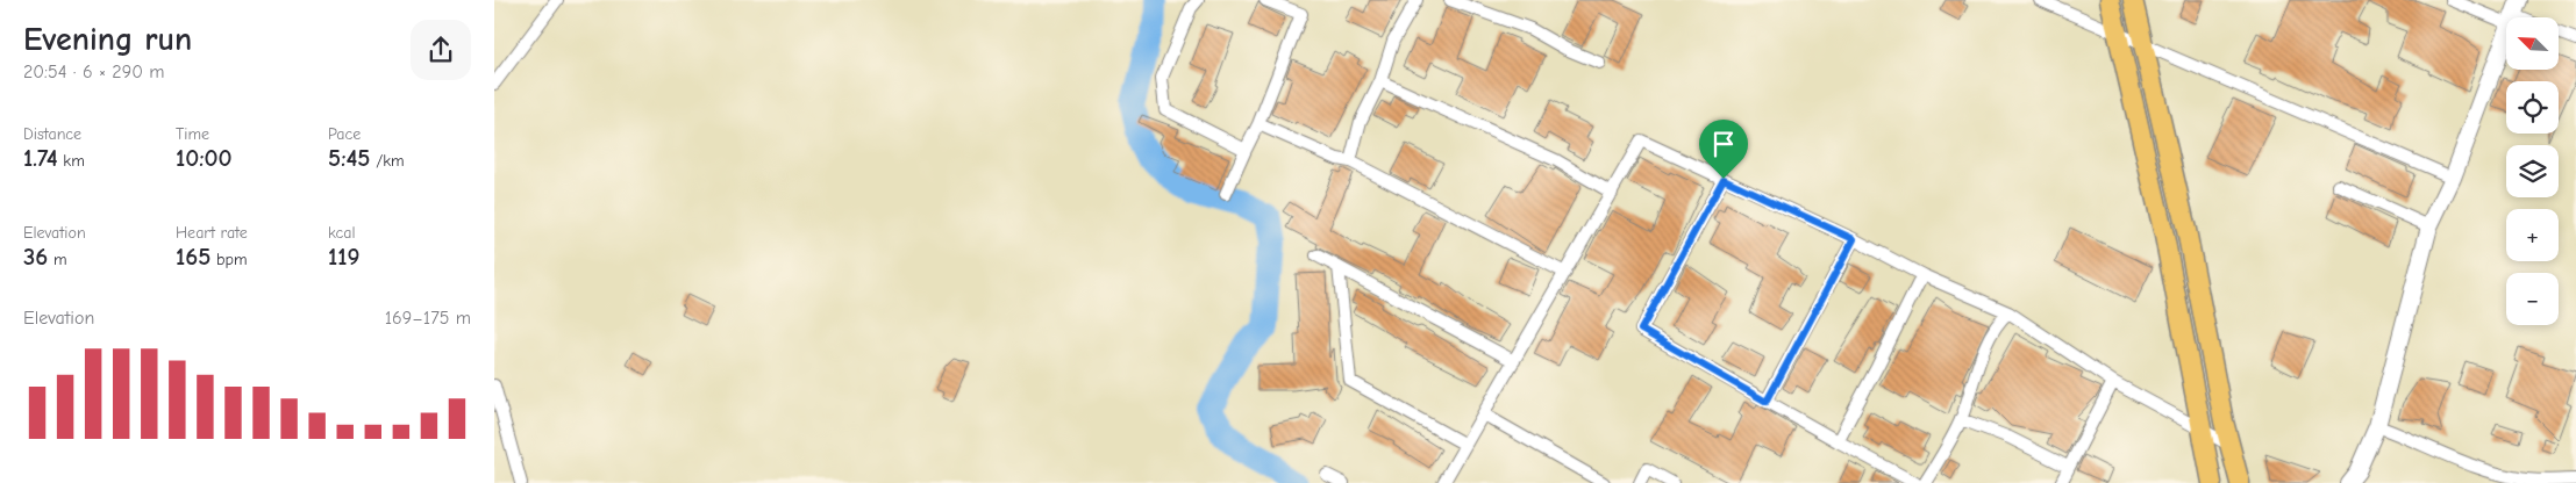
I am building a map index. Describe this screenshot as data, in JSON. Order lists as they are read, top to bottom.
{
  "north": "top left",
  "page": {
    "heading": ["Evening run", "20:54 · 6 × 290 m"],
    "map_buttons": ["+", "−"],
    "stats": [
      ["Distance", "1.74 km"],
      ["Time", "10:00"],
      ["Pace", "5:45 /km"],
      ["Elevation", "36 m"],
      ["Heart rate", "165 bpm"],
      ["kcal", "119"]
    ],
    "chart": ["Elevation", "169–175 m"]
  }
}
